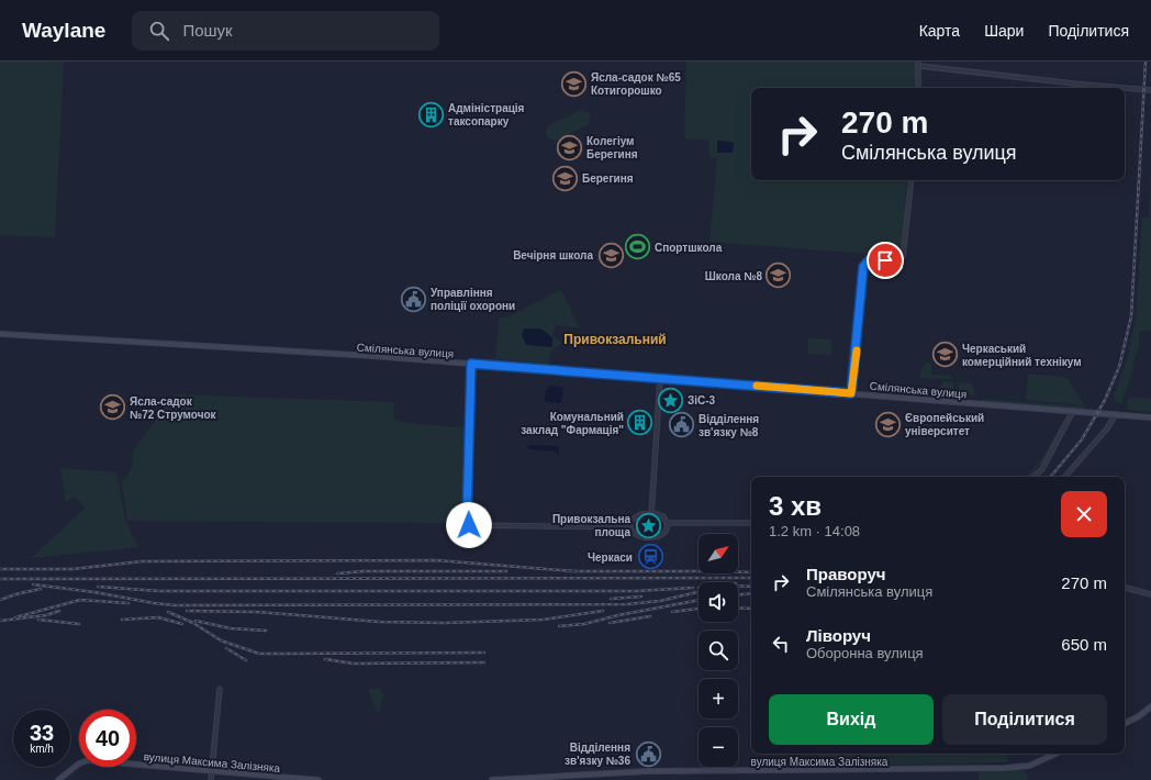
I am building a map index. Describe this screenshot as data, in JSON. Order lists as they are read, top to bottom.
{
  "streets": {
    "main road": ["Смілянська вулиця", "вулиця Максима Залізняка"]
  },
  "districts": ["Привокзальний"],
  "places": {
    "school or university": [
      "Ясла-садок №65 Котигорошко",
      "Колегіум Берегиня",
      "Берегиня",
      "Вечірня школа",
      "Школа №8",
      "Черкаський комерційний технікум",
      "Ясла-садок №72 Струмочок",
      "Європейський університет"
    ],
    "building": ["Адміністрація таксопарку", "Комунальний заклад \"Фармація\""],
    "sports": ["Спортшкола"],
    "public building": ["Управління поліції охорони", "Відділення зв'язку №8", "Відділення зв'язку №36"],
    "place": ["ЗіС-3", "Привокзальна площа"],
    "station": ["Черкаси"]
  },
  "north": "top right",
  "page": {
    "header": "Waylane",
    "search": "Пошук",
    "nav": ["Карта", "Шари", "Поділитися"],
    "turn": ["270 m", "Смілянська вулиця"],
    "heading": ["3 хв", "1.2 km · 14:08"],
    "map_buttons": ["+", "−"],
    "list": [
      {
        "name": "Праворуч",
        "note": "Смілянська вулиця",
        "value": "270 m"
      },
      {
        "name": "Ліворуч",
        "note": "Оборонна вулиця",
        "value": "650 m"
      }
    ],
    "buttons": ["Вихід", "Поділитися"],
    "speed": "33 km/h",
    "limit": "40"
  }
}
